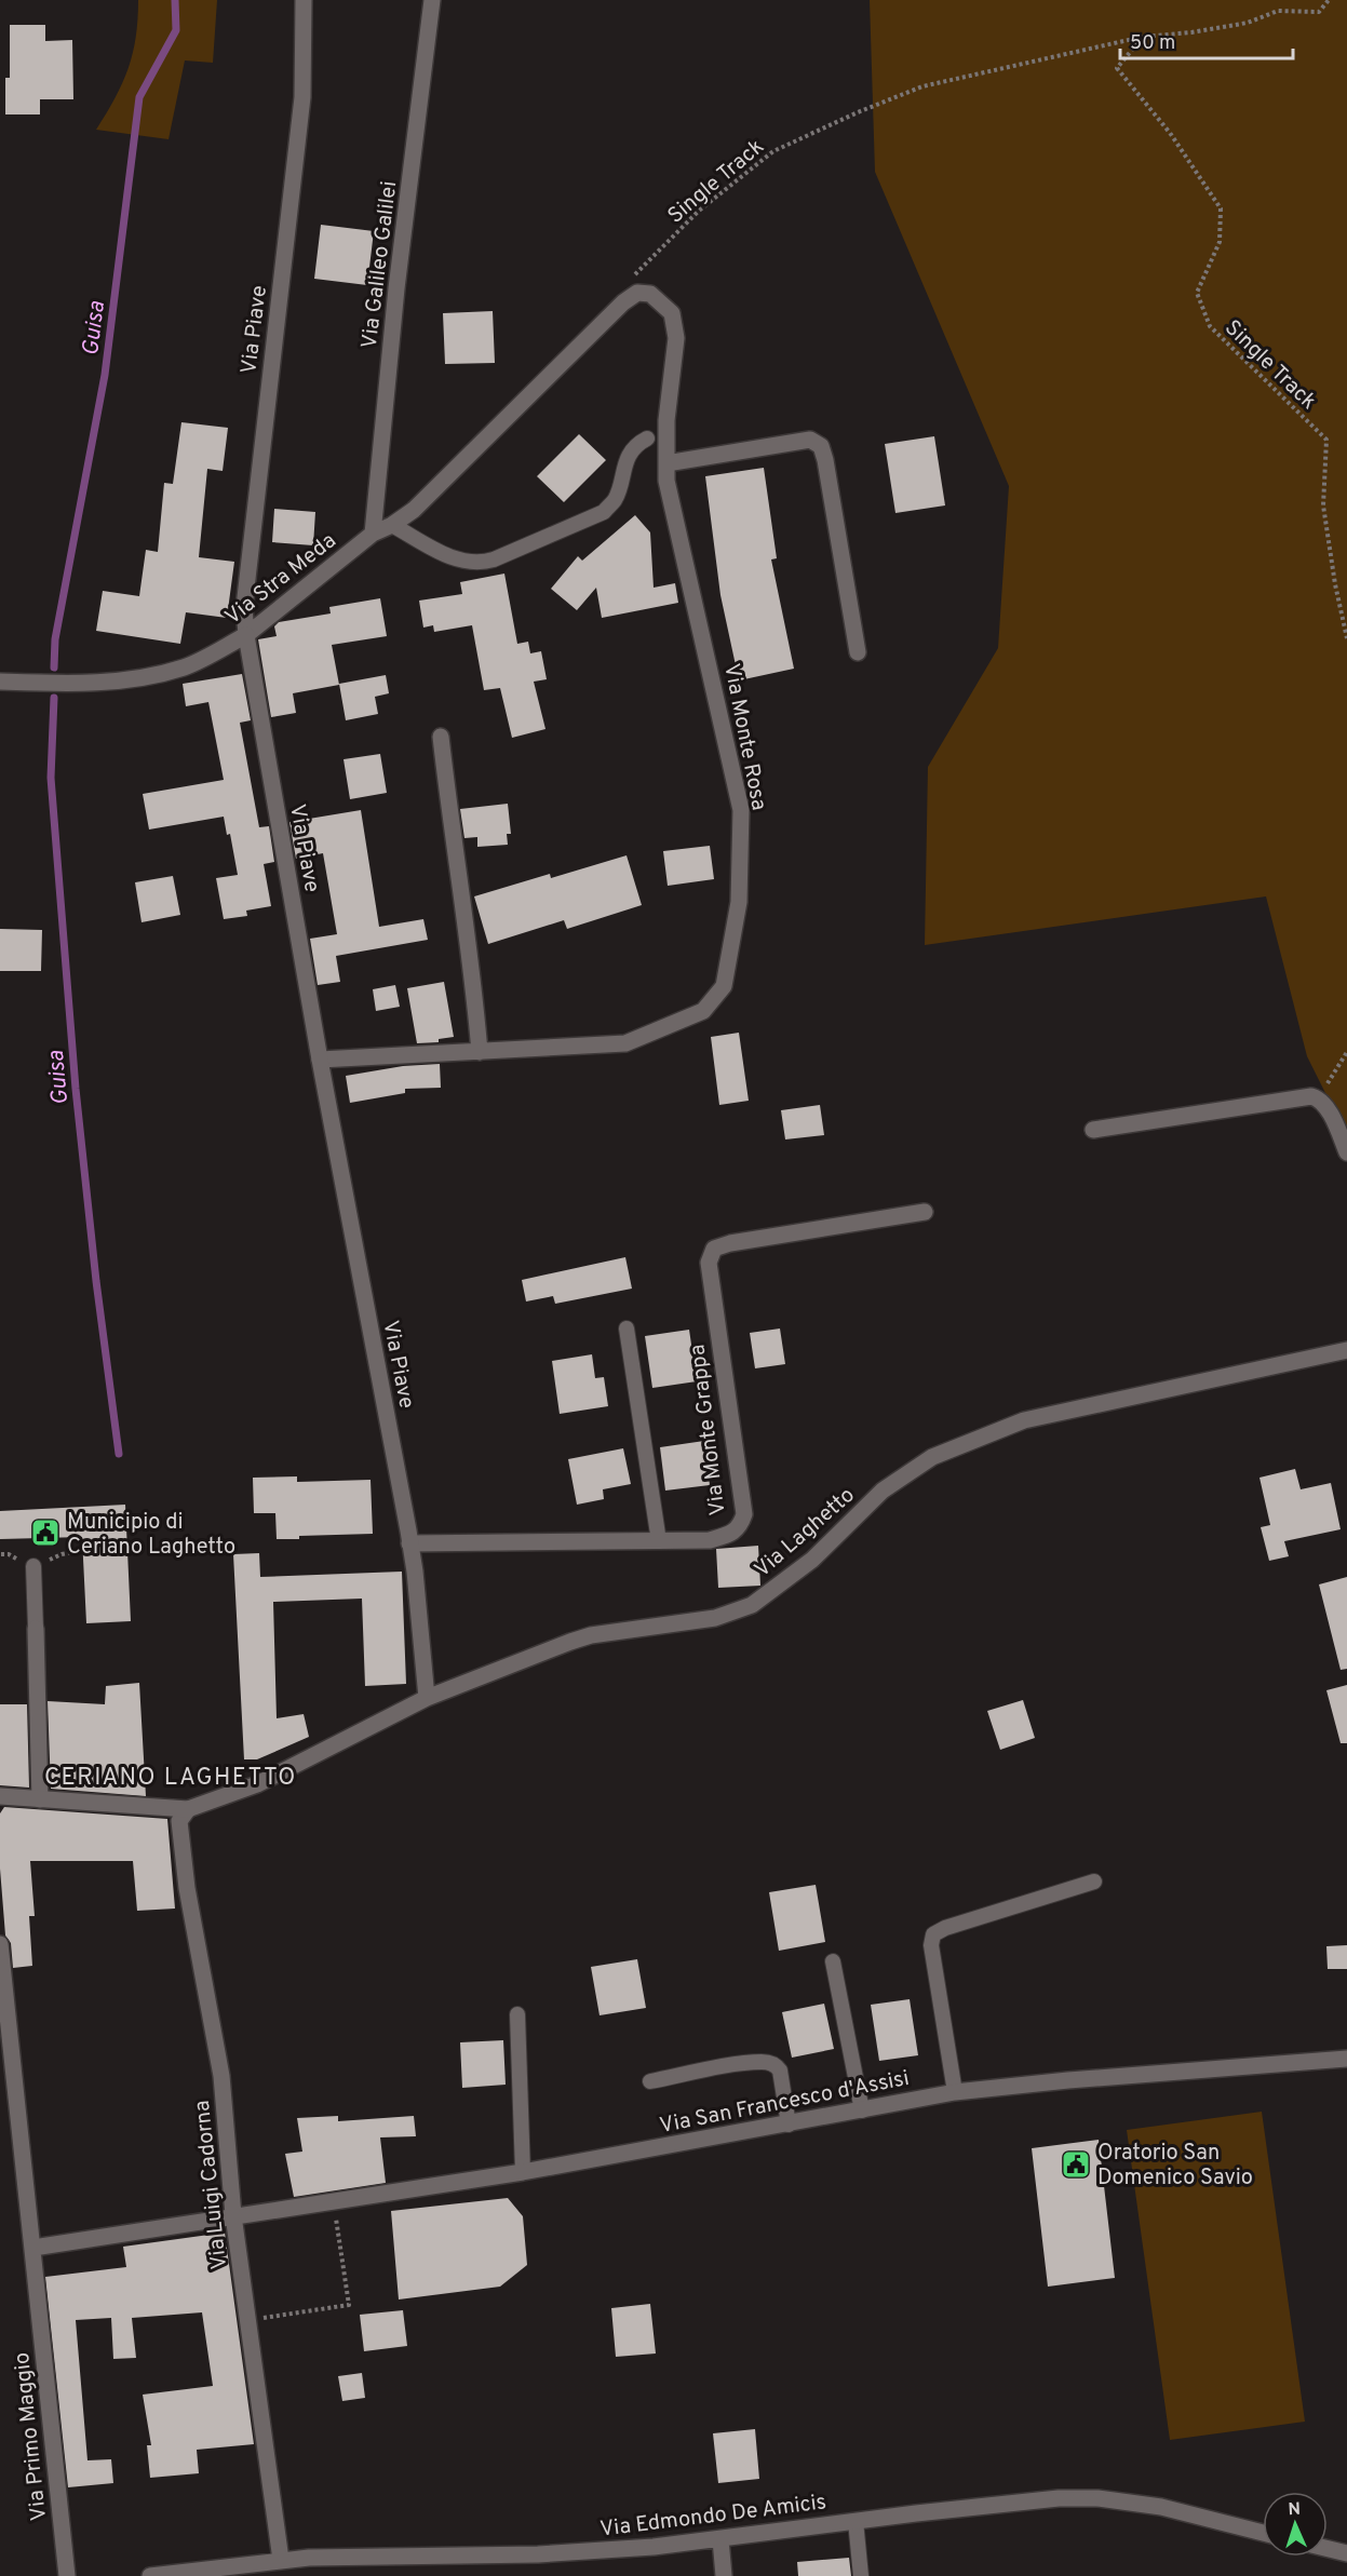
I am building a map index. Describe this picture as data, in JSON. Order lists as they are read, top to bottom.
{
  "streets": {
    "street": [
      "Via Galileo Galilei",
      "Via Piave",
      "Via Stra Meda",
      "Via Monte Rosa",
      "Via Monte Grappa",
      "Via Laghetto",
      "Via San Francesco d'Assisi",
      "Via Luigi Cadorna",
      "Via Primo Maggio",
      "Via Edmondo De Amicis"
    ],
    "path": ["Single Track"]
  },
  "crossings": [
    ["Single Track", "Via Stra Meda"],
    ["Single Track", "Via Monte Rosa"],
    ["Via Galileo Galilei", "Via Stra Meda"],
    ["Via Piave", "Via Stra Meda"],
    ["Via Piave", "Via Monte Rosa"],
    ["Via Piave", "Via Monte Grappa"],
    ["Via Piave", "Via Laghetto"],
    ["Via Stra Meda", "Via Monte Rosa"],
    ["Via Laghetto", "Via Luigi Cadorna"],
    ["Via San Francesco d'Assisi", "Via Luigi Cadorna"],
    ["Via San Francesco d'Assisi", "Via Primo Maggio"],
    ["Via Luigi Cadorna", "Via Edmondo De Amicis"]
  ],
  "districts": ["CERIANO LAGHETTO"],
  "water": ["Guisa"],
  "places": {
    "public building": ["Municipio di Ceriano Laghetto", "Oratorio San Domenico Savio"]
  },
  "scale_bar": "50 m",
  "north": "top"
}
